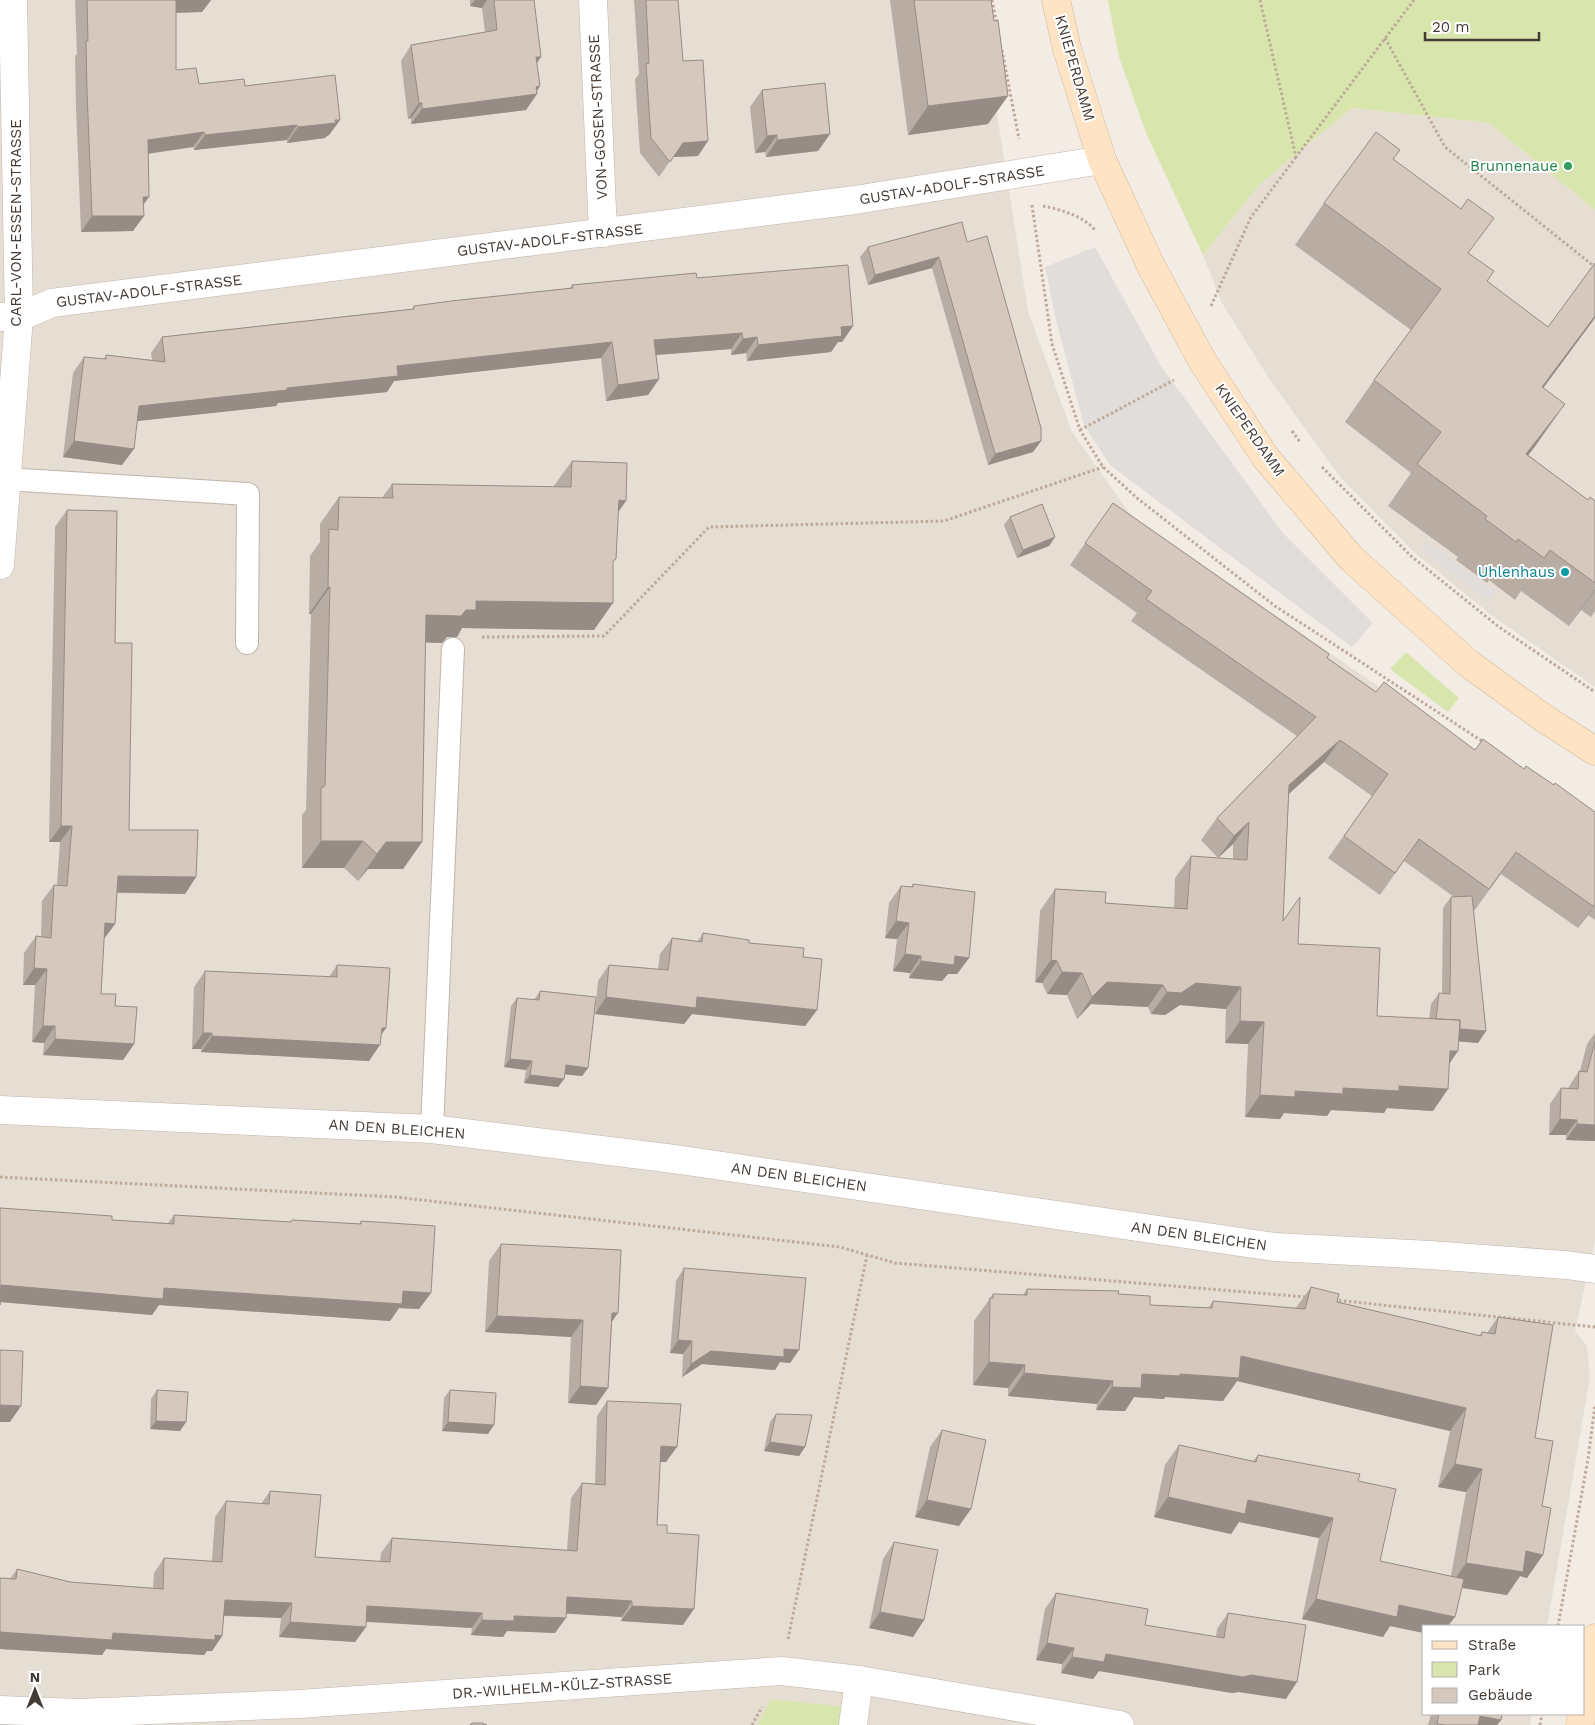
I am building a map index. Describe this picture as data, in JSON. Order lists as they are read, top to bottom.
{
  "streets": {
    "main road": ["KNIEPERDAMM"],
    "street": [
      "VON-GOSEN-STRASSE",
      "GUSTAV-ADOLF-STRASSE",
      "CARL-VON-ESSEN-STRASSE",
      "AN DEN BLEICHEN",
      "DR.-WILHELM-KÜLZ-STRASSE"
    ]
  },
  "crossings": [
    ["KNIEPERDAMM", "GUSTAV-ADOLF-STRASSE"],
    ["VON-GOSEN-STRASSE", "GUSTAV-ADOLF-STRASSE"],
    ["GUSTAV-ADOLF-STRASSE", "CARL-VON-ESSEN-STRASSE"]
  ],
  "places": ["Brunnenaue", "Uhlenhaus"],
  "legend": ["Straße", "Park", "Gebäude"],
  "scale_bar": "20 m",
  "north": "top"
}
